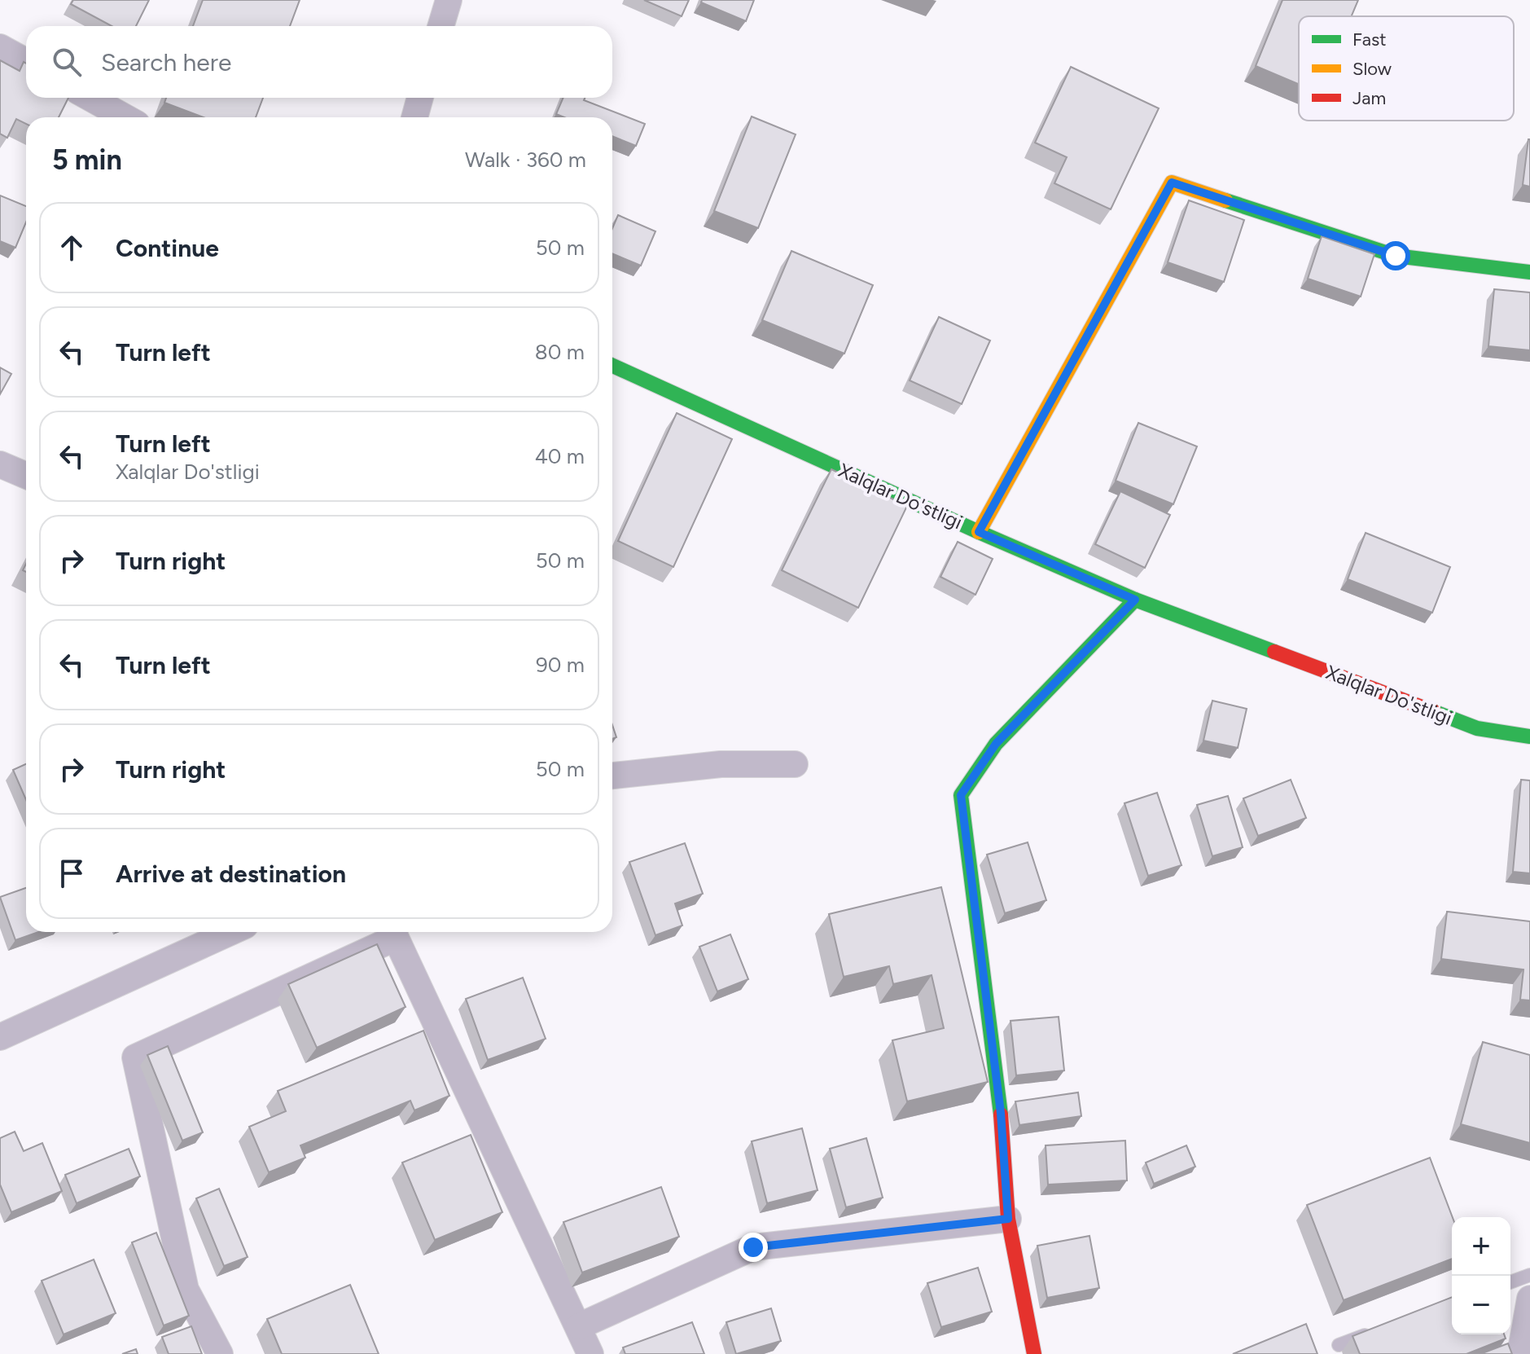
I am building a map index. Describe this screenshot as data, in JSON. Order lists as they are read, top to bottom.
{
  "streets": {
    "street": ["Xalqlar Do'stligi"]
  },
  "legend": ["Fast", "Slow", "Jam"],
  "page": {
    "search": "Search here",
    "heading": ["5 min", "Walk · 360 m"],
    "list": [
      ["Continue", "50 m"],
      ["Turn left", "80 m"],
      ["Turn left", "Xalqlar Do'stligi", "40 m"],
      ["Turn right", "50 m"],
      ["Turn left", "90 m"],
      ["Turn right", "50 m"],
      "Arrive at destination"
    ],
    "map_buttons": ["+", "−"]
  }
}
